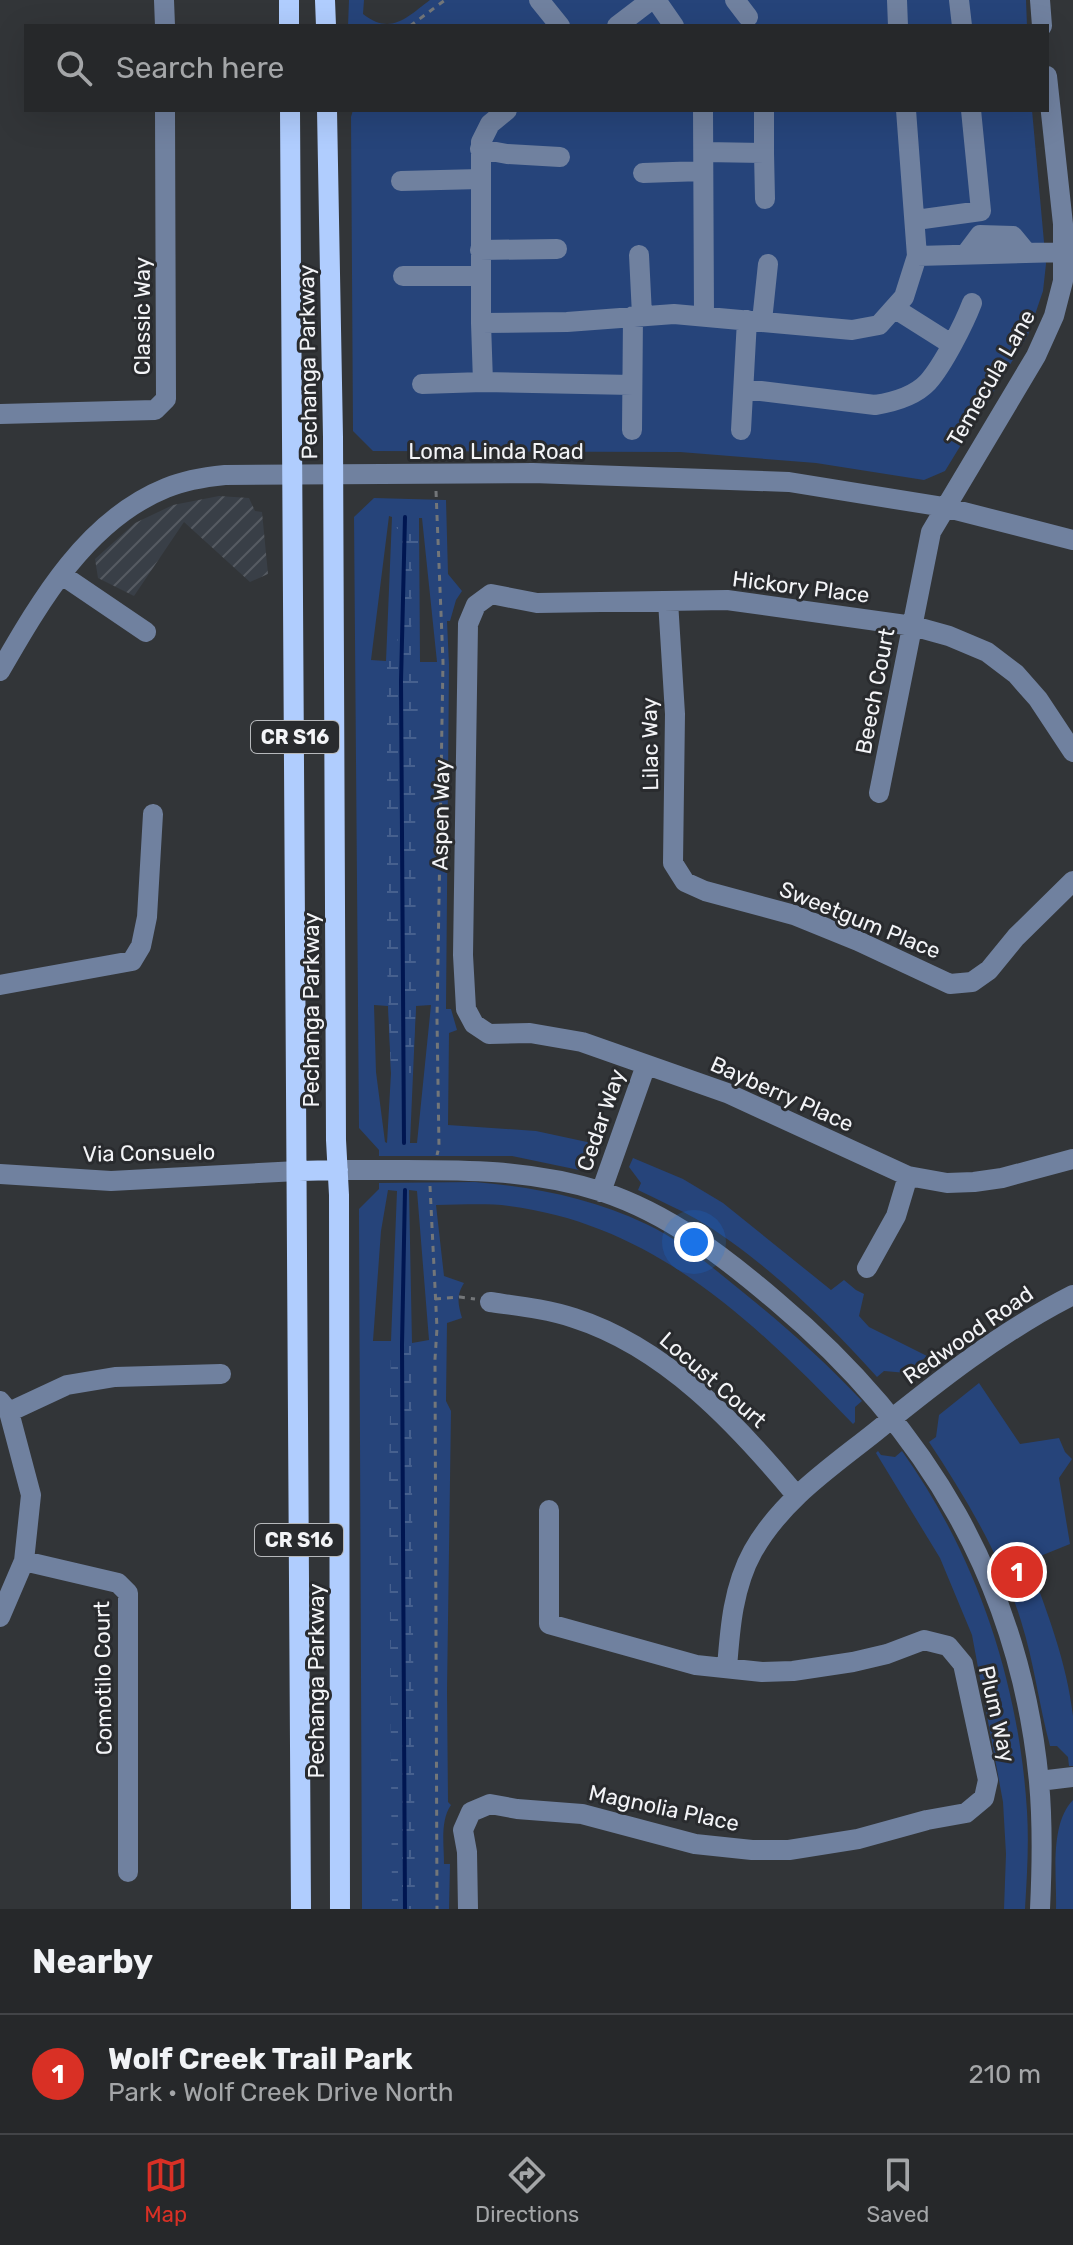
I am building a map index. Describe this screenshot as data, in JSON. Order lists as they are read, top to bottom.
{
  "streets": {
    "main road": ["Pechanga Parkway", "CR S16"],
    "street": [
      "Classic Way",
      "Temecula Lane",
      "Loma Linda Road",
      "Hickory Place",
      "Beech Court",
      "Lilac Way",
      "Aspen Way",
      "Sweetgum Place",
      "Bayberry Place",
      "Cedar Way",
      "Via Consuelo",
      "Redwood Road",
      "Locust Court",
      "Comotilo Court",
      "Plum Way",
      "Magnolia Place"
    ]
  },
  "crossings": [
    ["Pechanga Parkway", "Loma Linda Road"],
    ["Pechanga Parkway", "Via Consuelo"],
    ["Temecula Lane", "Loma Linda Road"],
    ["Temecula Lane", "Beech Court"],
    ["Loma Linda Road", "Beech Court"],
    ["Hickory Place", "Beech Court"],
    ["Hickory Place", "Lilac Way"],
    ["Hickory Place", "Aspen Way"],
    ["Lilac Way", "Sweetgum Place"],
    ["Aspen Way", "Bayberry Place"],
    ["Bayberry Place", "Cedar Way"],
    ["Redwood Road", "Locust Court"],
    ["Redwood Road", "Plum Way"],
    ["Plum Way", "Magnolia Place"]
  ],
  "page": {
    "search": "Search here",
    "pins": "1",
    "heading": "Nearby",
    "list": [
      {
        "mark": "1",
        "name": "Wolf Creek Trail Park",
        "note": "Park · Wolf Creek Drive North",
        "value": "210 m"
      }
    ],
    "nav": ["Map", "Directions", "Saved"]
  }
}
